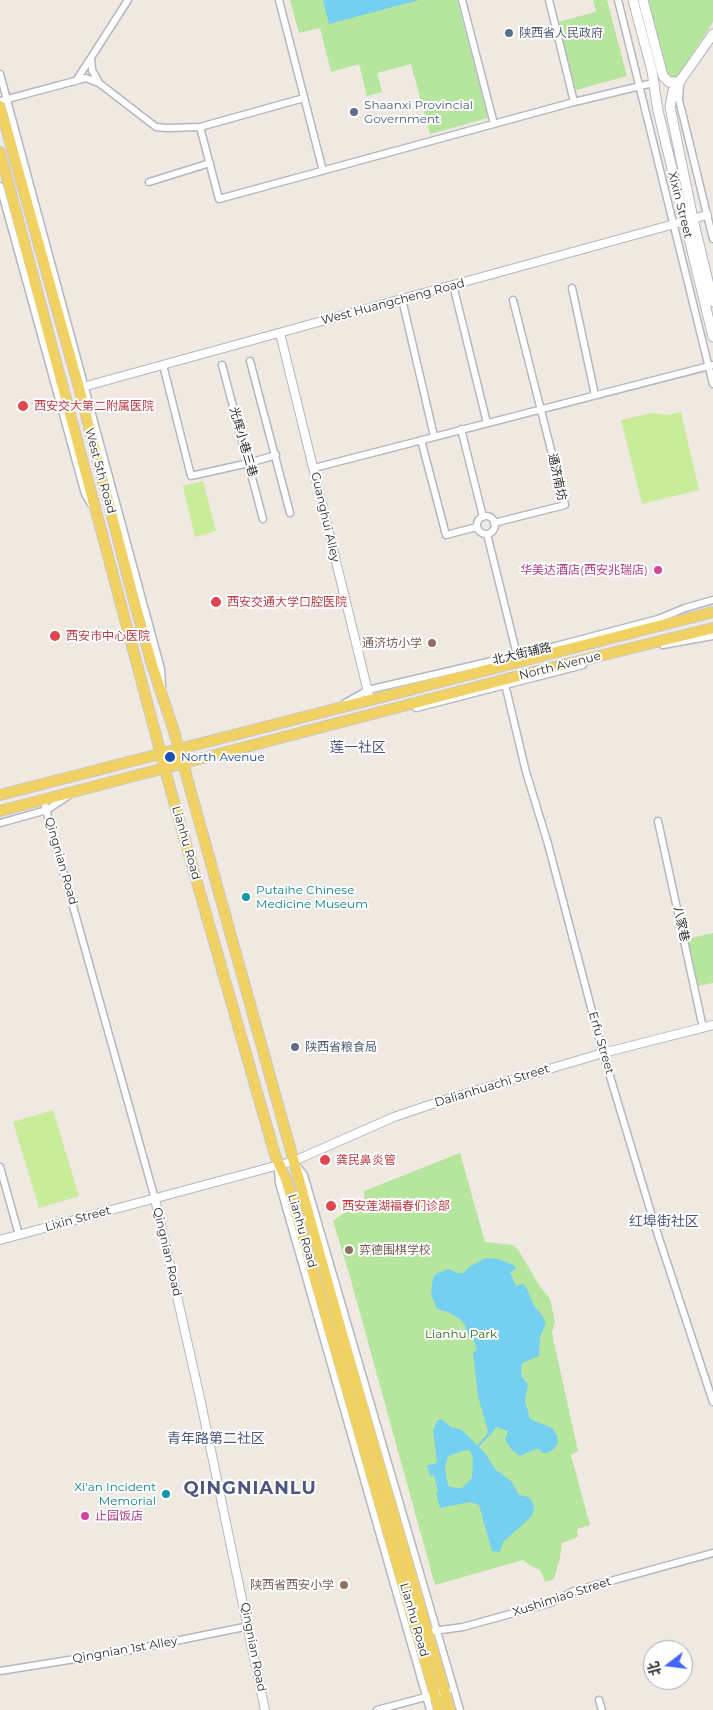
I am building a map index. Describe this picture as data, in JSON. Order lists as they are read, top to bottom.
{
  "streets": {
    "main road": [
      "Xixin Street",
      "West 5th Road",
      "North Avenue",
      "Lianhu Road"
    ],
    "street": [
      "West Huangcheng Road",
      "光辉小巷三巷",
      "通济南坊",
      "Guanghui Alley",
      "北大街辅路",
      "Qingnian Road",
      "八家巷",
      "Erfu Street",
      "Dalianhuachi Street",
      "Lixin Street",
      "Xushimiao Street",
      "Qingnian 1st Alley"
    ]
  },
  "crossings": [
    ["Xixin Street", "West Huangcheng Road"],
    ["West Huangcheng Road", "West 5th Road"],
    ["West Huangcheng Road", "Guanghui Alley"],
    ["West 5th Road", "North Avenue"],
    ["West 5th Road", "Lianhu Road"],
    ["Guanghui Alley", "North Avenue"],
    ["北大街辅路", "North Avenue"],
    ["北大街辅路", "Erfu Street"],
    ["North Avenue", "Lianhu Road"],
    ["North Avenue", "Qingnian Road"],
    ["North Avenue", "Erfu Street"],
    ["Lianhu Road", "Dalianhuachi Street"],
    ["Lianhu Road", "Lixin Street"],
    ["Lianhu Road", "Xushimiao Street"],
    ["Qingnian Road", "Lixin Street"],
    ["Qingnian Road", "Qingnian 1st Alley"],
    ["八家巷", "Dalianhuachi Street"],
    ["Erfu Street", "Dalianhuachi Street"],
    ["Dalianhuachi Street", "Lixin Street"]
  ],
  "districts": [
    "莲一社区",
    "红埠街社区",
    "青年路第二社区",
    "QINGNIANLU"
  ],
  "parks": ["Lianhu Park"],
  "places": [
    "陕西省人民政府",
    "Shaanxi Provincial Government",
    "西安交大第二附属医院",
    "华美达酒店(西安兆瑞店)",
    "西安交通大学口腔医院",
    "西安市中心医院",
    "通济坊小学",
    "North Avenue",
    "Putaihe Chinese Medicine Museum",
    "陕西省粮食局",
    "龚民鼻炎管",
    "西安莲湖福春们诊部",
    "弈德围棋学校",
    "Xi'an Incident Memorial",
    "止园饭店",
    "陕西省西安小学"
  ],
  "north": "left"
}
